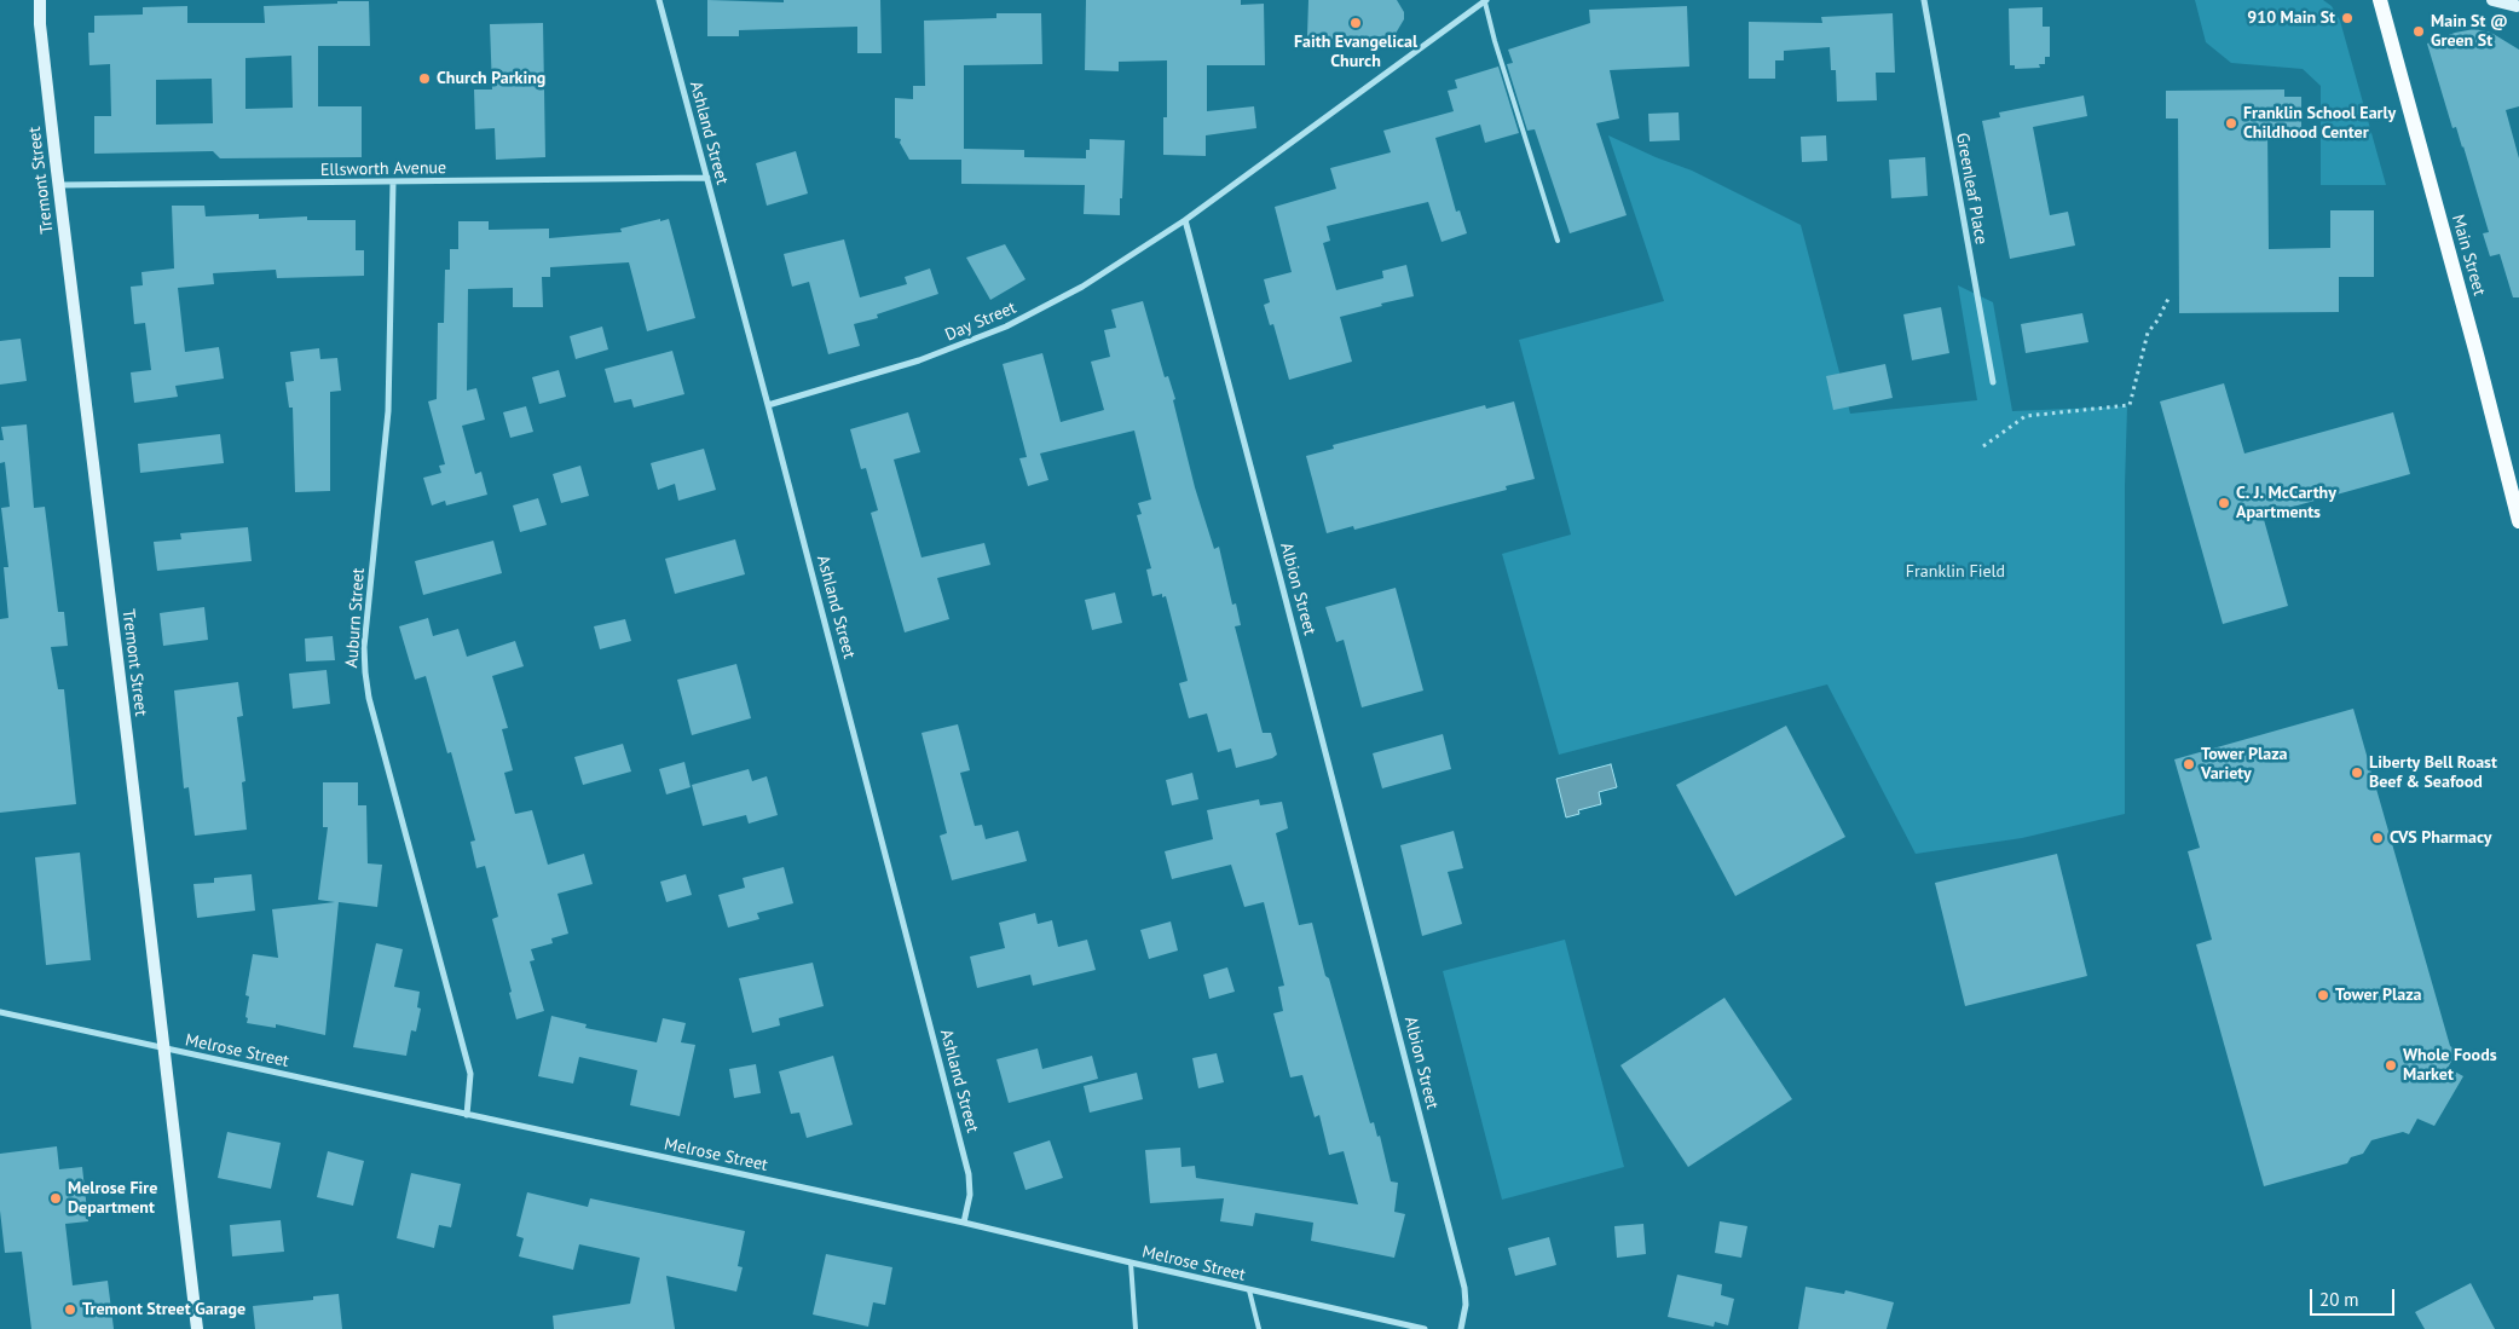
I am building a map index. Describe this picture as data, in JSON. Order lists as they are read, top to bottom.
{
  "streets": {
    "main road": ["Main Street"],
    "street": [
      "Ashland Street",
      "Ellsworth Avenue",
      "Tremont Street",
      "Greenleaf Place",
      "Day Street",
      "Albion Street",
      "Auburn Street",
      "Melrose Street"
    ]
  },
  "crossings": [
    ["Ashland Street", "Ellsworth Avenue"],
    ["Ashland Street", "Day Street"],
    ["Ashland Street", "Melrose Street"],
    ["Ellsworth Avenue", "Tremont Street"],
    ["Ellsworth Avenue", "Auburn Street"],
    ["Tremont Street", "Melrose Street"],
    ["Day Street", "Albion Street"],
    ["Auburn Street", "Melrose Street"]
  ],
  "parks": ["Franklin Field"],
  "places": [
    "910 Main St",
    "Faith Evangelical Church",
    "Main St @ Green St",
    "Church Parking",
    "Franklin School Early Childhood Center",
    "C. J. McCarthy Apartments",
    "Tower Plaza Variety",
    "Liberty Bell Roast Beef & Seafood",
    "CVS Pharmacy",
    "Tower Plaza",
    "Whole Foods Market",
    "Melrose Fire Department",
    "Tremont Street Garage"
  ],
  "scale_bar": "20 m"
}
